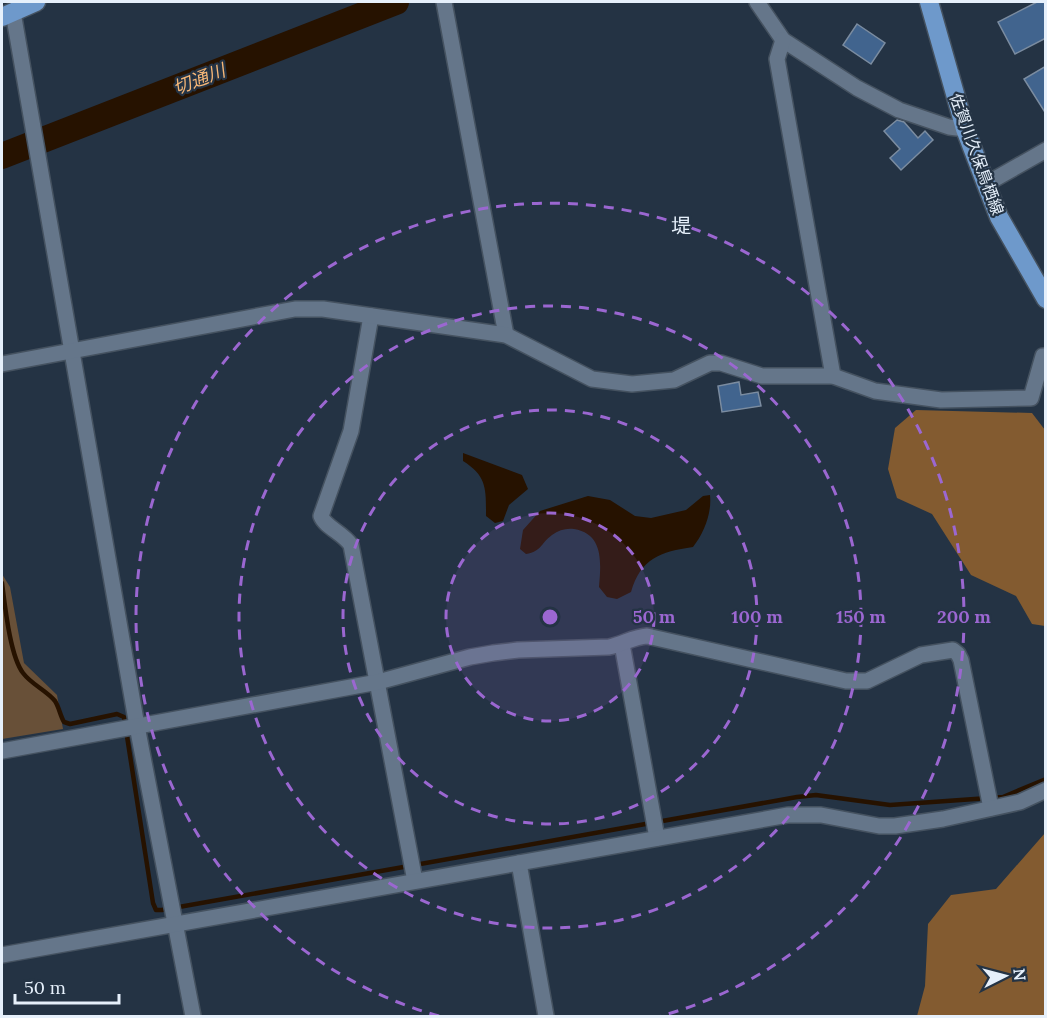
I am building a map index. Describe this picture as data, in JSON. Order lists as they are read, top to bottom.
{
  "streets": {
    "main road": ["佐賀川久保鳥栖線"]
  },
  "districts": ["堤"],
  "water": ["切通川"],
  "scale_bar": "50 m",
  "north": "right",
  "rings": [
    "50 m",
    "100 m",
    "150 m",
    "200 m"
  ]
}
